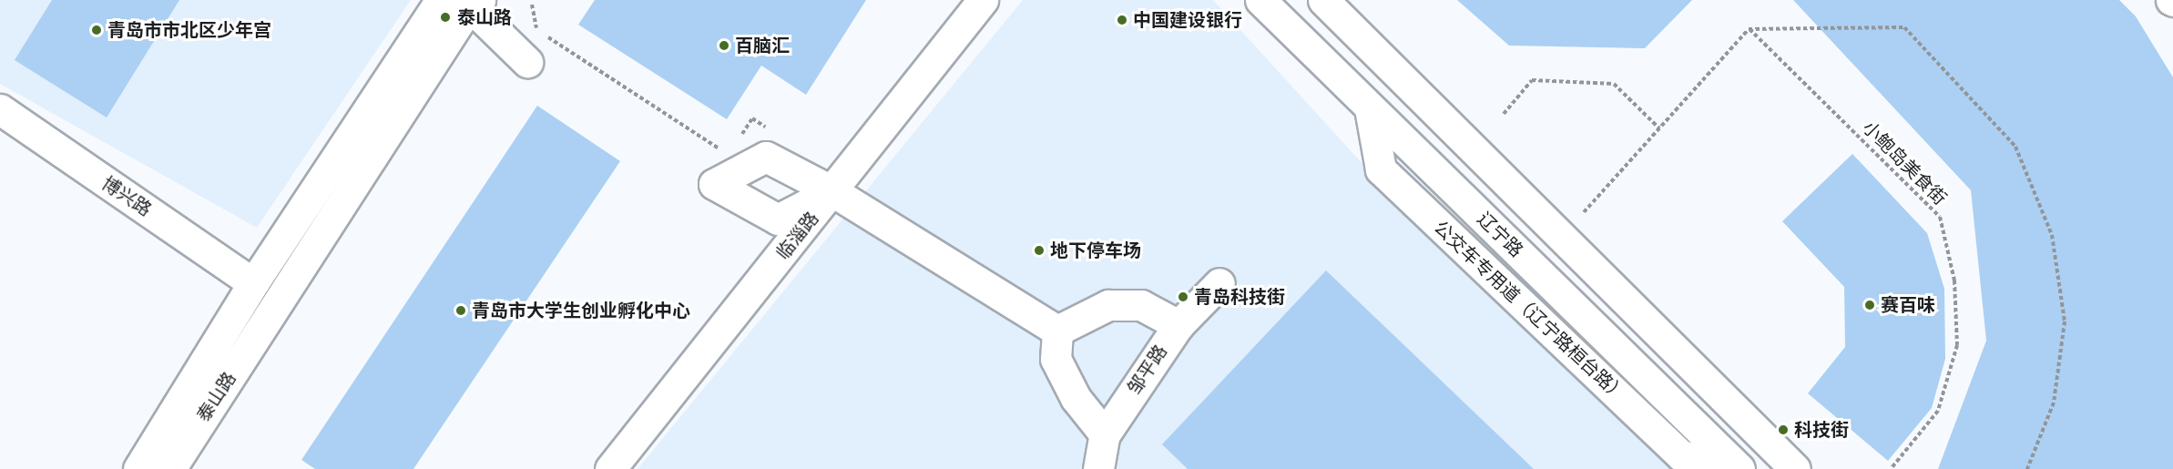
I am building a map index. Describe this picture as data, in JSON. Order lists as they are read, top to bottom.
{
  "streets": {
    "street": [
      "博兴路",
      "辽宁路",
      "临淄路",
      "邹平路",
      "泰山路"
    ],
    "path": ["小鲍岛美食街"]
  },
  "crossings": [
    ["博兴路", "泰山路"]
  ],
  "places": [
    "泰山路",
    "中国建设银行",
    "青岛市市北区少年宫",
    "百脑汇",
    "地下停车场",
    "青岛科技街",
    "赛百味",
    "青岛市大学生创业孵化中心",
    "科技街"
  ]
}
